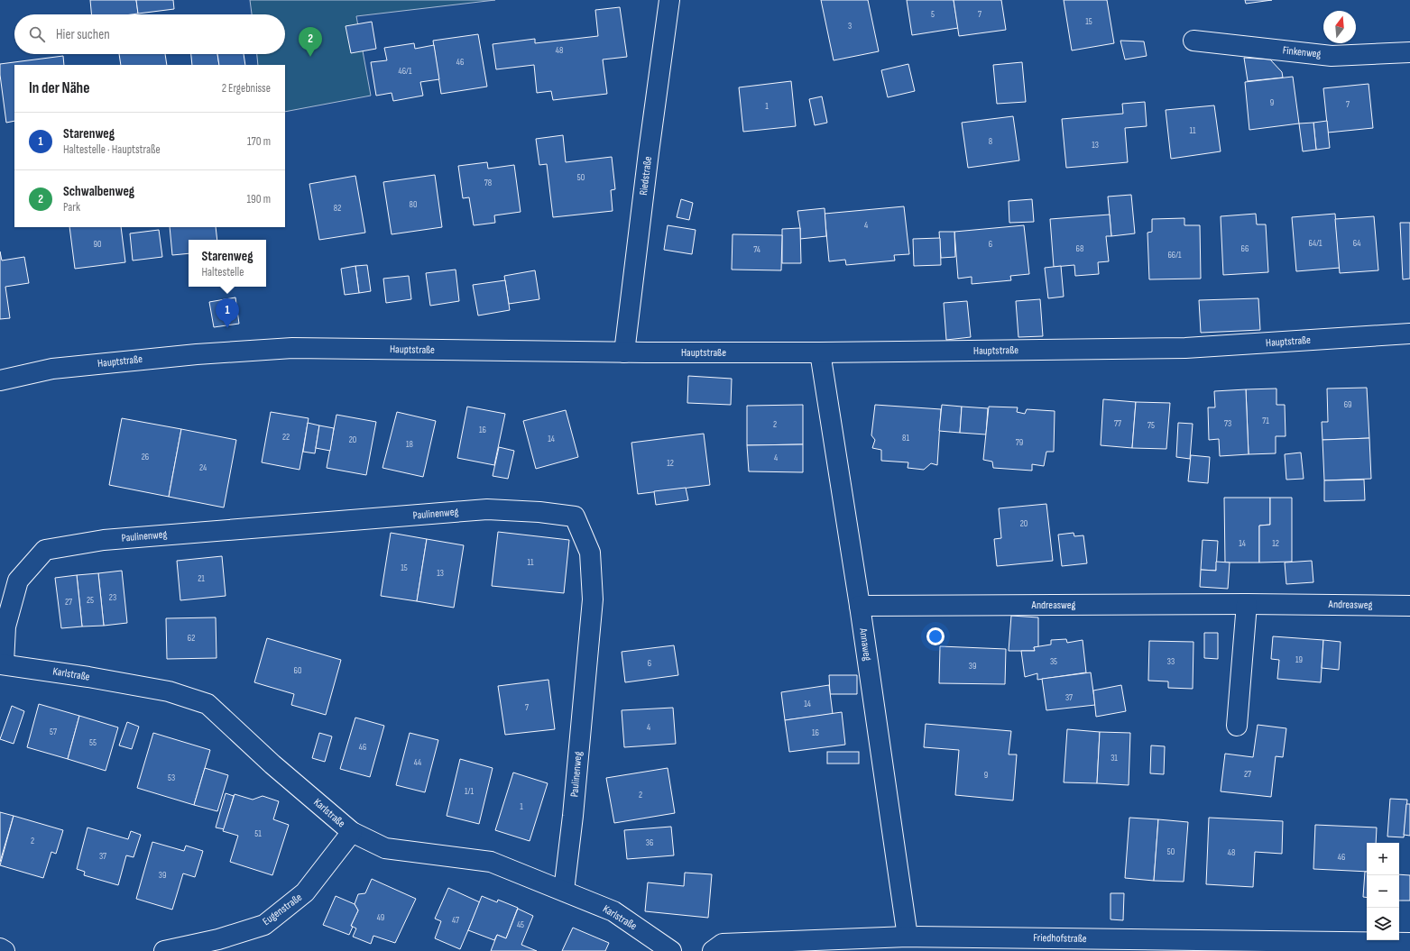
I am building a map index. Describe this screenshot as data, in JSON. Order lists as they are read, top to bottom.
{
  "streets": {
    "street": [
      "Finkenweg",
      "Riedstraße",
      "Hauptstraße",
      "Paulinenweg",
      "Andreasweg",
      "Annaweg",
      "Karlstraße",
      "Eugenstraße",
      "Friedhofstraße"
    ]
  },
  "crossings": [
    ["Riedstraße", "Hauptstraße"],
    ["Hauptstraße", "Annaweg"],
    ["Paulinenweg", "Karlstraße"],
    ["Andreasweg", "Annaweg"],
    ["Annaweg", "Friedhofstraße"],
    ["Karlstraße", "Eugenstraße"]
  ],
  "house_numbers": [
    "5",
    "7",
    "15",
    "3",
    "48",
    "46",
    "46/1",
    "9",
    "7",
    "1",
    "11",
    "8",
    "13",
    "50",
    "78",
    "80",
    "82",
    "4",
    "64/1",
    "64",
    "90",
    "6",
    "68",
    "66",
    "74",
    "66/1",
    "69",
    "71",
    "77",
    "73",
    "2",
    "75",
    "16",
    "22",
    "81",
    "14",
    "20",
    "79",
    "18",
    "26",
    "4",
    "12",
    "24",
    "20",
    "14",
    "12",
    "11",
    "15",
    "13",
    "21",
    "23",
    "25",
    "27",
    "62",
    "19",
    "35",
    "33",
    "6",
    "39",
    "60",
    "37",
    "14",
    "7",
    "4",
    "57",
    "16",
    "55",
    "46",
    "31",
    "44",
    "27",
    "9",
    "53",
    "1/1",
    "2",
    "1",
    "51",
    "2",
    "36",
    "50",
    "48",
    "37",
    "46",
    "39",
    "49",
    "47",
    "45"
  ],
  "north": "top",
  "page": {
    "search": "Hier suchen",
    "pins": ["2", "1"],
    "heading": ["In der Nähe", "2 Ergebnisse"],
    "list": [
      {
        "mark": "1",
        "name": "Starenweg",
        "note": "Haltestelle · Hauptstraße",
        "value": "170 m"
      },
      {
        "mark": "2",
        "name": "Schwalbenweg",
        "note": "Park",
        "value": "190 m"
      }
    ],
    "popup": ["Starenweg", "Haltestelle"],
    "map_buttons": ["+", "−"]
  }
}
